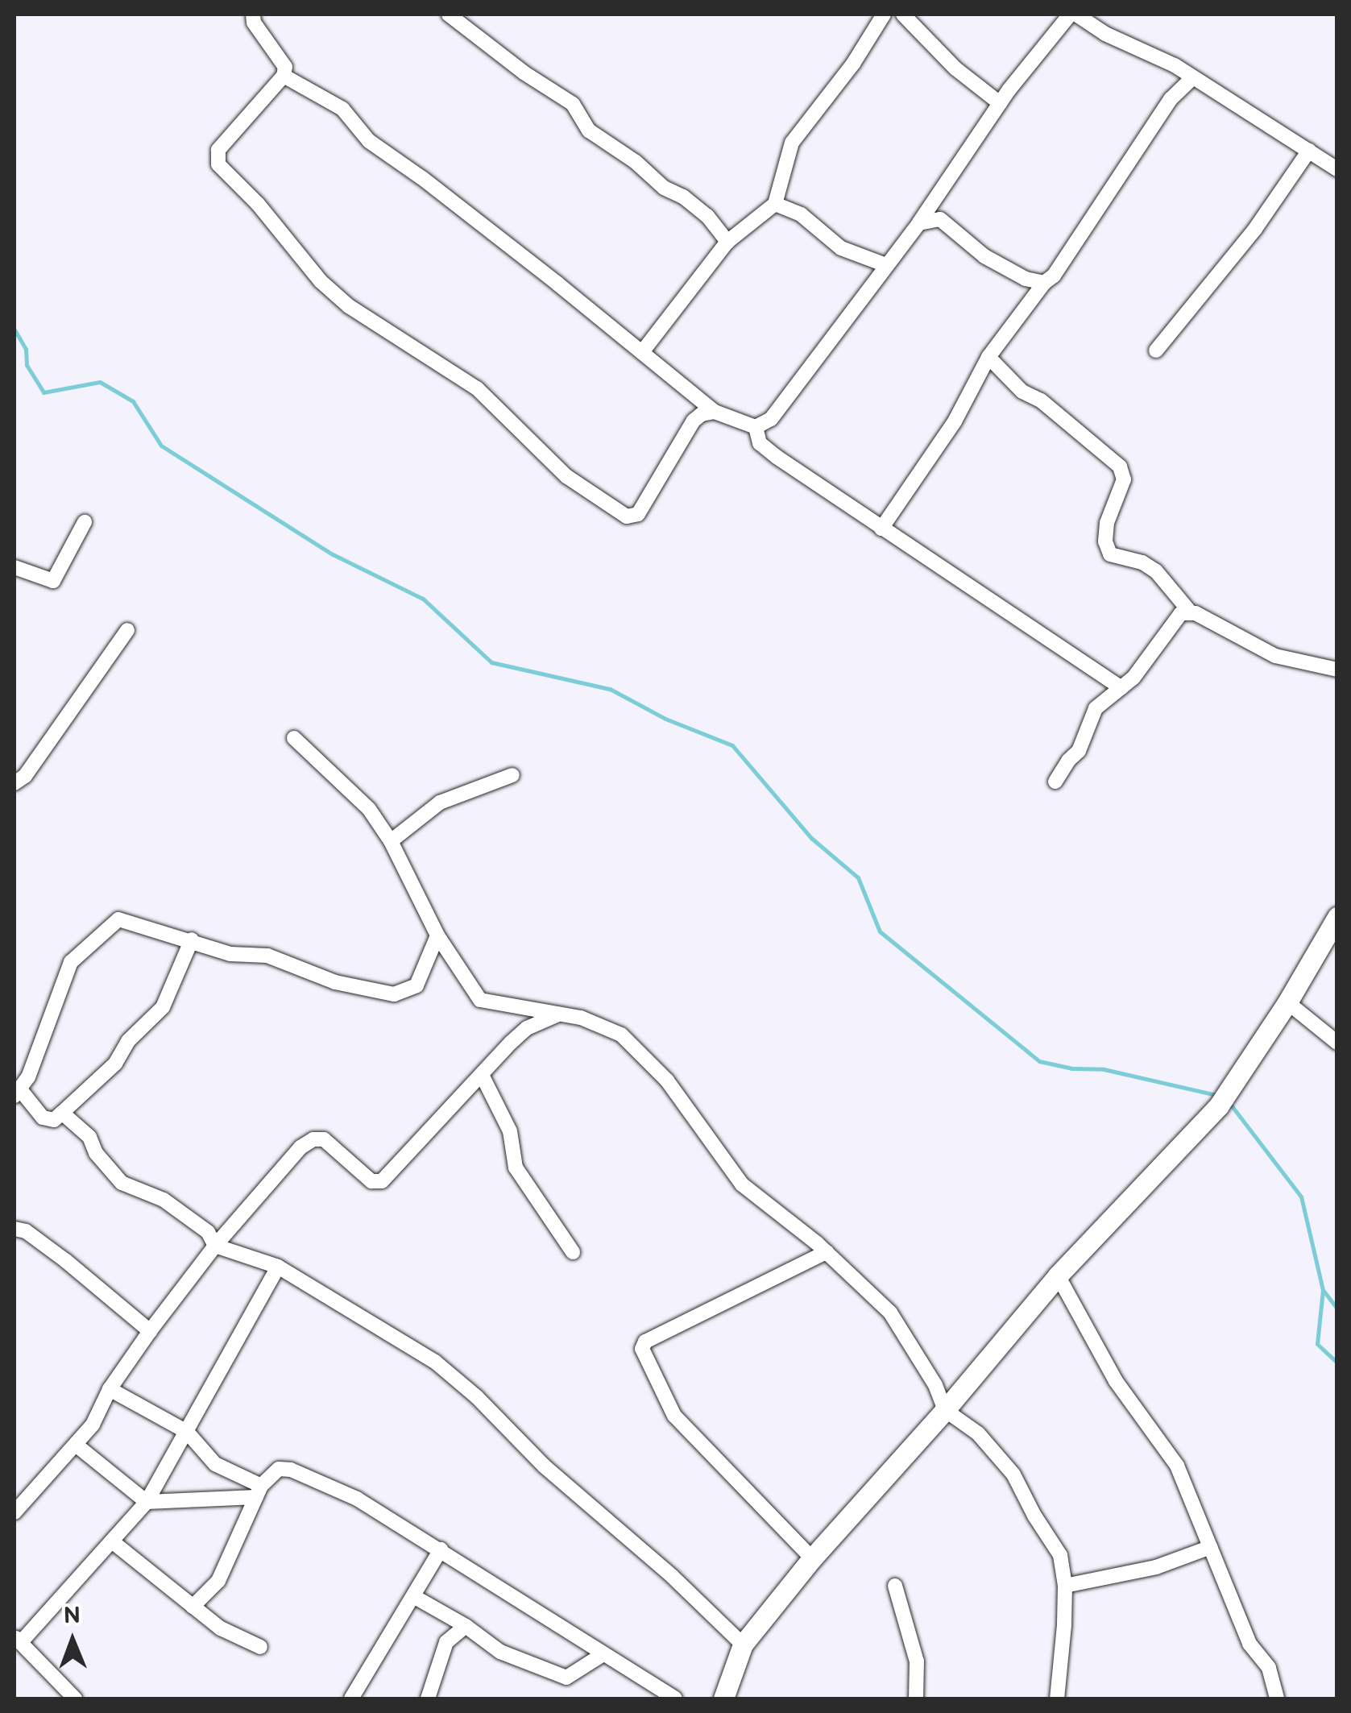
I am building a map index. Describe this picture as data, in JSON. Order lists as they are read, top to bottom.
{
  "north": "top"
}
